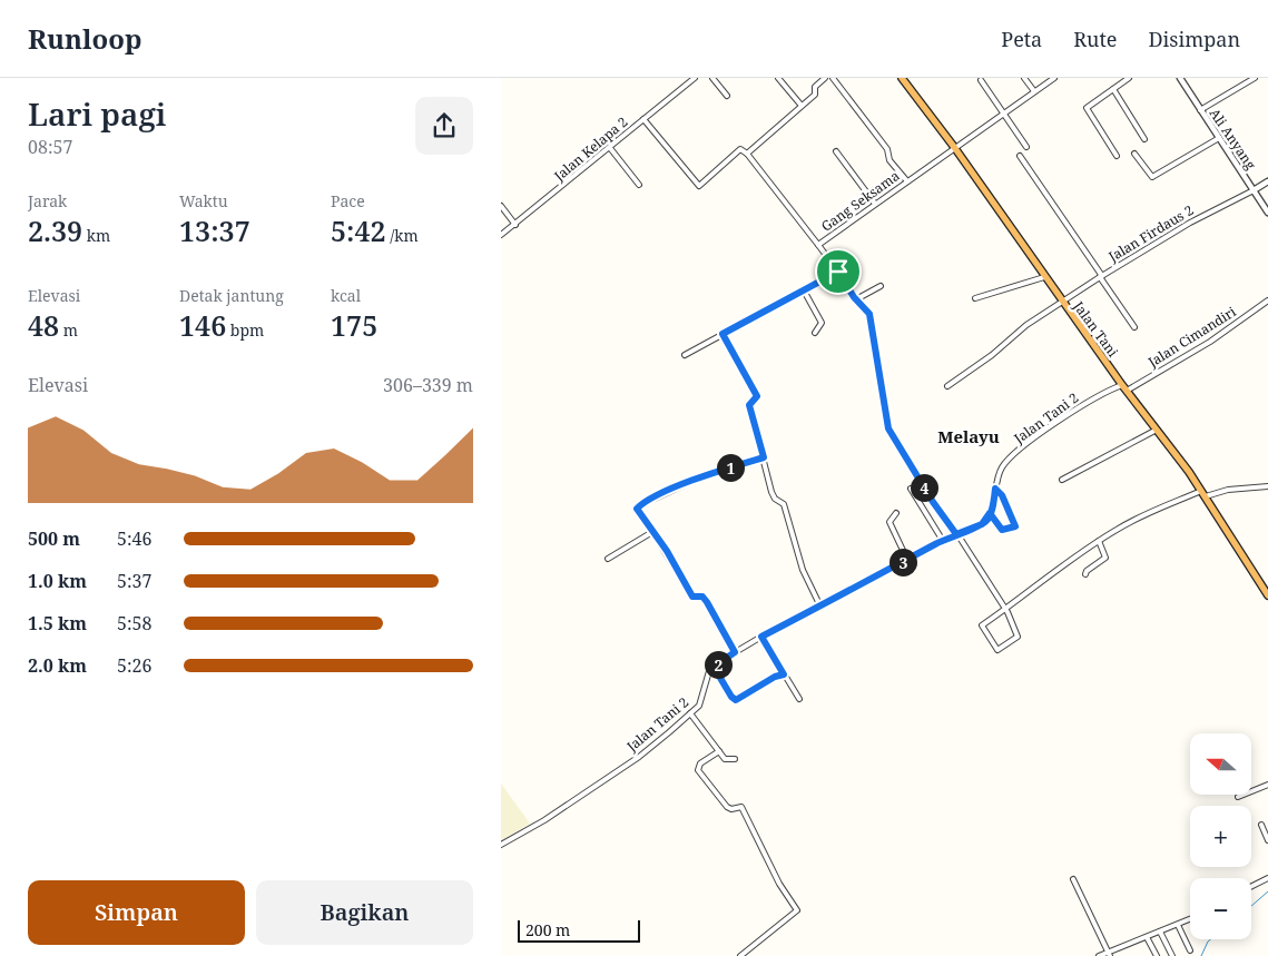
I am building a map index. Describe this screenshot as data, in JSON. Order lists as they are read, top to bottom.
{
  "streets": {
    "highway": ["Jalan Tani"],
    "street": [
      "Ali Anyang",
      "Jalan Kelapa 2",
      "Gang Seksama",
      "Jalan Firdaus 2",
      "Jalan Cimandiri",
      "Jalan Tani 2"
    ]
  },
  "crossings": [
    ["Ali Anyang", "Jalan Firdaus 2"],
    ["Gang Seksama", "Jalan Tani"],
    ["Jalan Firdaus 2", "Jalan Tani"],
    ["Jalan Tani", "Jalan Cimandiri"],
    ["Jalan Tani", "Jalan Tani 2"],
    ["Jalan Cimandiri", "Jalan Tani 2"]
  ],
  "districts": ["Melayu"],
  "scale_bar": "200 m",
  "north": "left",
  "page": {
    "header": "Runloop",
    "nav": ["Peta", "Rute", "Disimpan"],
    "heading": ["Lari pagi", "08:57"],
    "stats": [
      ["Jarak", "2.39 km"],
      ["Waktu", "13:37"],
      ["Pace", "5:42 /km"],
      ["Elevasi", "48 m"],
      ["Detak jantung", "146 bpm"],
      ["kcal", "175"]
    ],
    "chart": ["Elevasi", "306–339 m"],
    "pins": [
      "1",
      "4",
      "3",
      "2"
    ],
    "list": [
      {
        "name": "500 m",
        "note": "5:46"
      },
      {
        "name": "1.0 km",
        "note": "5:37"
      },
      {
        "name": "1.5 km",
        "note": "5:58"
      },
      {
        "name": "2.0 km",
        "note": "5:26"
      }
    ],
    "map_buttons": ["+", "−"],
    "buttons": ["Simpan", "Bagikan"],
    "scale": "200 m"
  }
}
